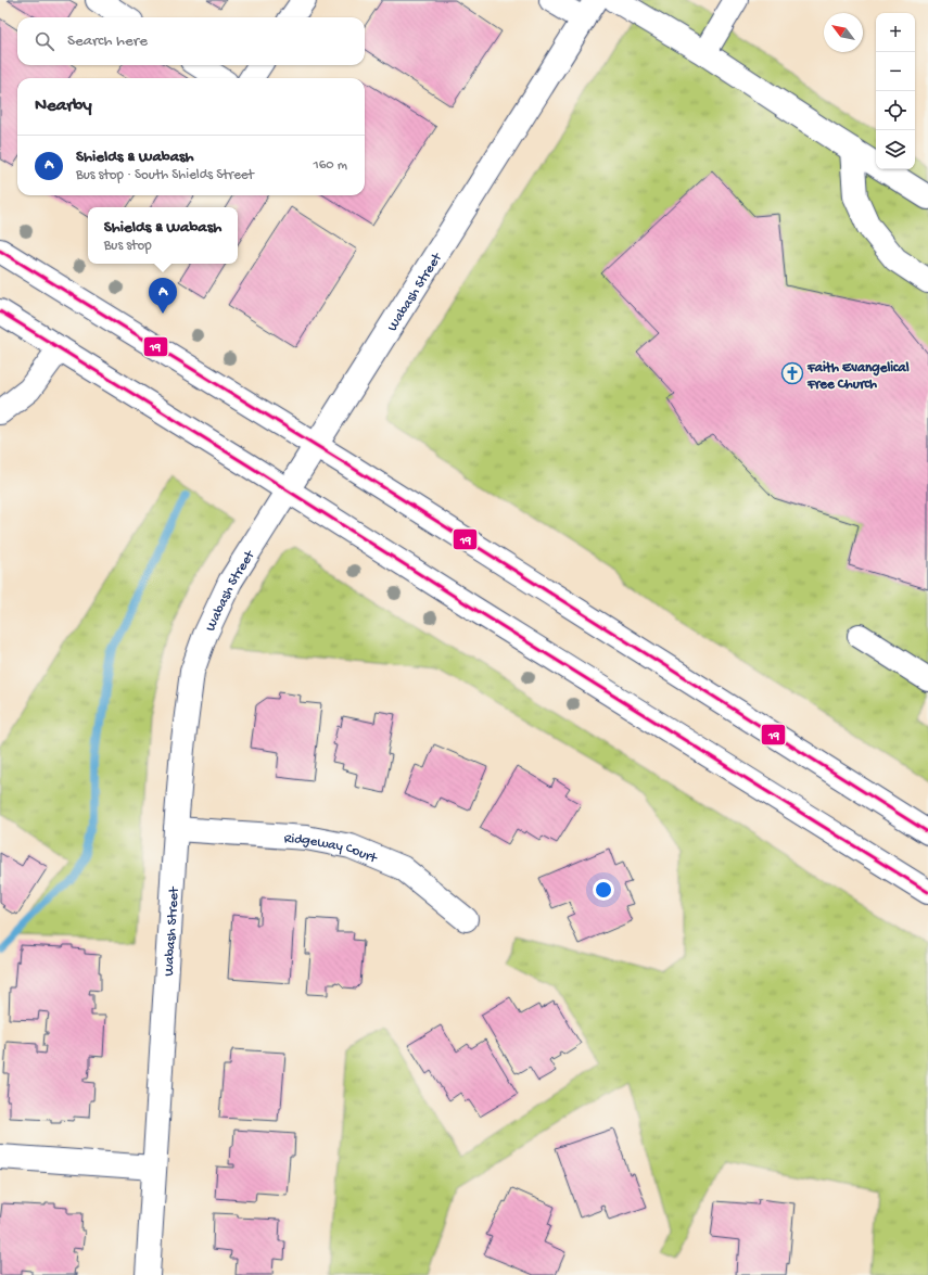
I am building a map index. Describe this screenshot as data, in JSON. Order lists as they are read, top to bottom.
{
  "streets": {
    "main road": ["Wabash Street", "Ridgeway Court"]
  },
  "crossings": [
    ["Wabash Street", "Ridgeway Court"]
  ],
  "places": {
    "church": ["Faith Evangelical Free Church"]
  },
  "lines": ["transit line 19"],
  "north": "top left",
  "page": {
    "map_buttons": ["+", "−"],
    "search": "Search here",
    "heading": "Nearby",
    "list": [
      {
        "mark": "A",
        "name": "Shields & Wabash",
        "note": "Bus stop · South Shields Street",
        "value": "160 m"
      }
    ],
    "popup": ["Shields & Wabash", "Bus stop"],
    "pins": "A"
  }
}
